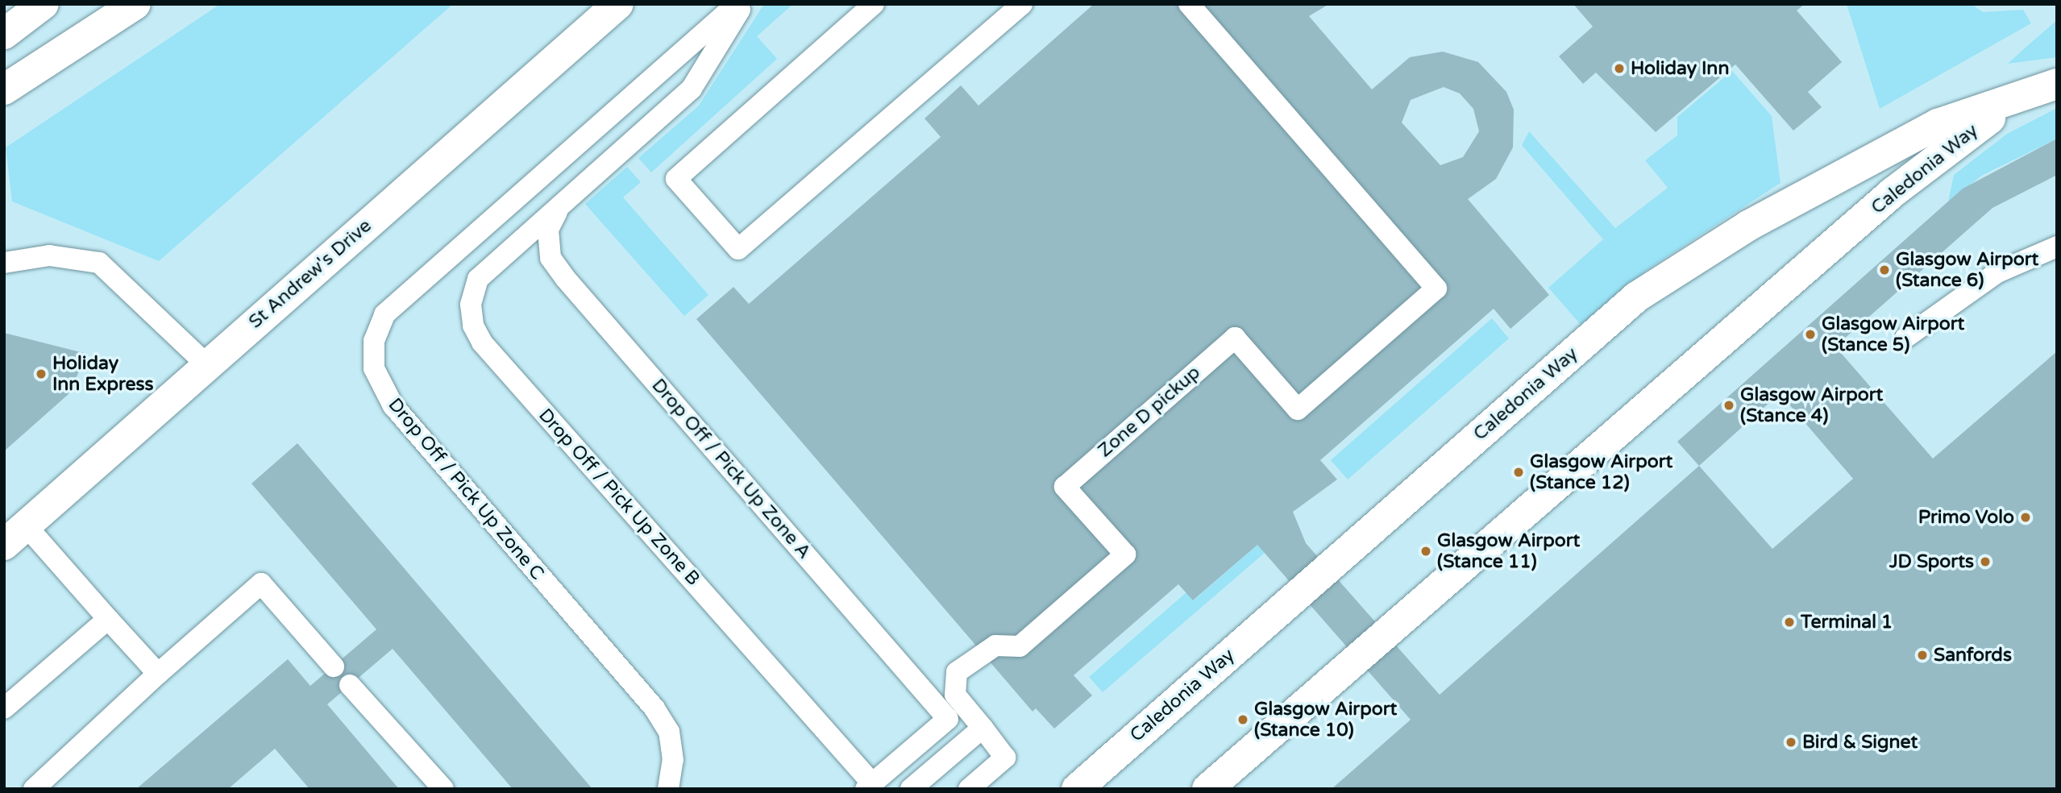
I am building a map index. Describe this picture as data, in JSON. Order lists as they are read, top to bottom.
{
  "streets": {
    "main road": ["Caledonia Way", "St Andrew's Drive"],
    "lane": [
      "Zone D pickup",
      "Drop Off / Pick Up Zone A",
      "Drop Off / Pick Up Zone C",
      "Drop Off / Pick Up Zone B"
    ]
  },
  "crossings": [
    ["Drop Off / Pick Up Zone A", "Drop Off / Pick Up Zone B"]
  ],
  "places": [
    "Holiday Inn",
    "Glasgow Airport (Stance 6)",
    "Glasgow Airport (Stance 5)",
    "Holiday Inn Express",
    "Glasgow Airport (Stance 4)",
    "Glasgow Airport (Stance 12)",
    "Primo Volo",
    "Glasgow Airport (Stance 11)",
    "JD Sports",
    "Terminal 1",
    "Sanfords",
    "Glasgow Airport (Stance 10)",
    "Bird & Signet"
  ]
}
